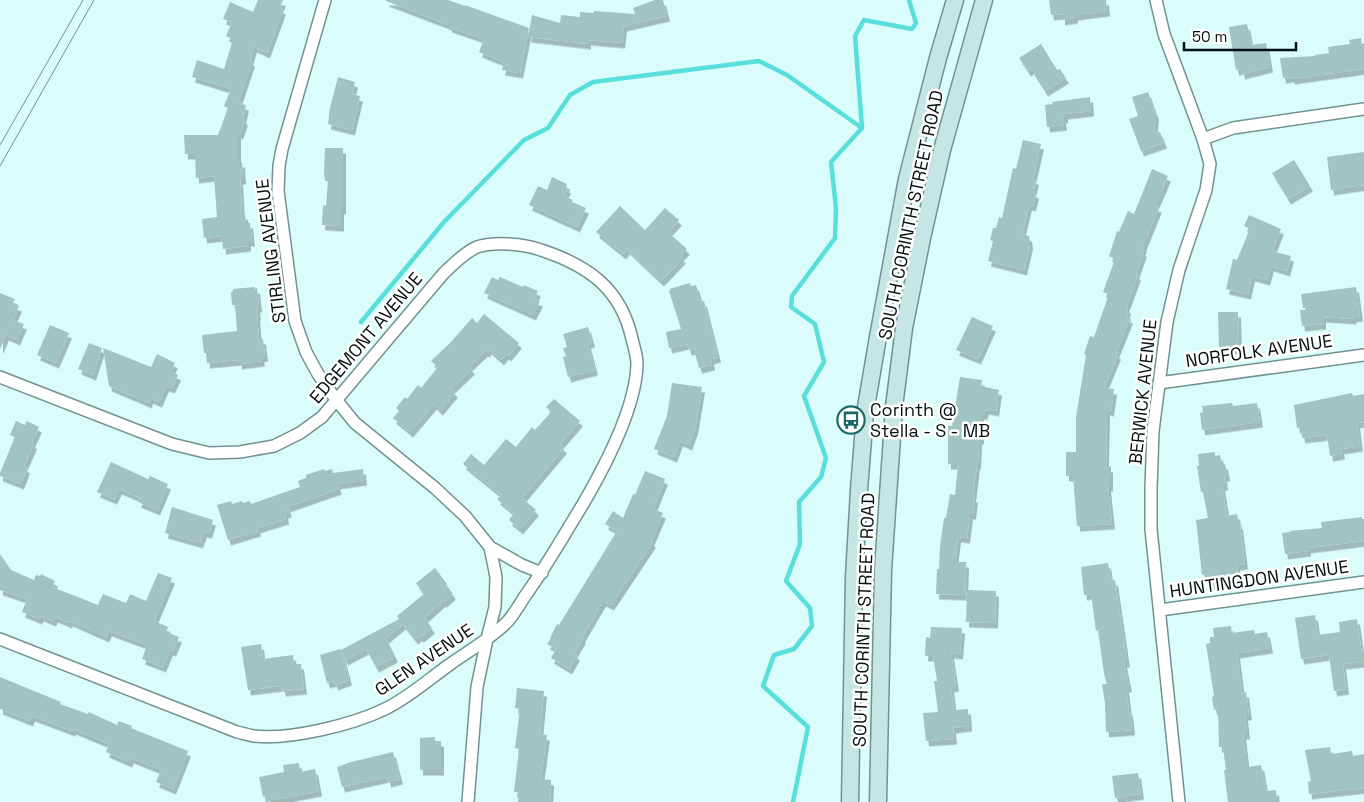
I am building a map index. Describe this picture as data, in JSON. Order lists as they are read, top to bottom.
{
  "streets": {
    "main road": ["SOUTH CORINTH STREET ROAD"],
    "street": [
      "STIRLING AVENUE",
      "EDGEMONT AVENUE",
      "NORFOLK AVENUE",
      "BERWICK AVENUE",
      "HUNTINGDON AVENUE",
      "GLEN AVENUE"
    ]
  },
  "crossings": [
    ["STIRLING AVENUE", "EDGEMONT AVENUE"],
    ["STIRLING AVENUE", "GLEN AVENUE"],
    ["EDGEMONT AVENUE", "GLEN AVENUE"],
    ["NORFOLK AVENUE", "BERWICK AVENUE"],
    ["BERWICK AVENUE", "HUNTINGDON AVENUE"]
  ],
  "places": {
    "bus stop": ["Corinth @ Stella - S - MB"]
  },
  "scale_bar": "50 m"
}
